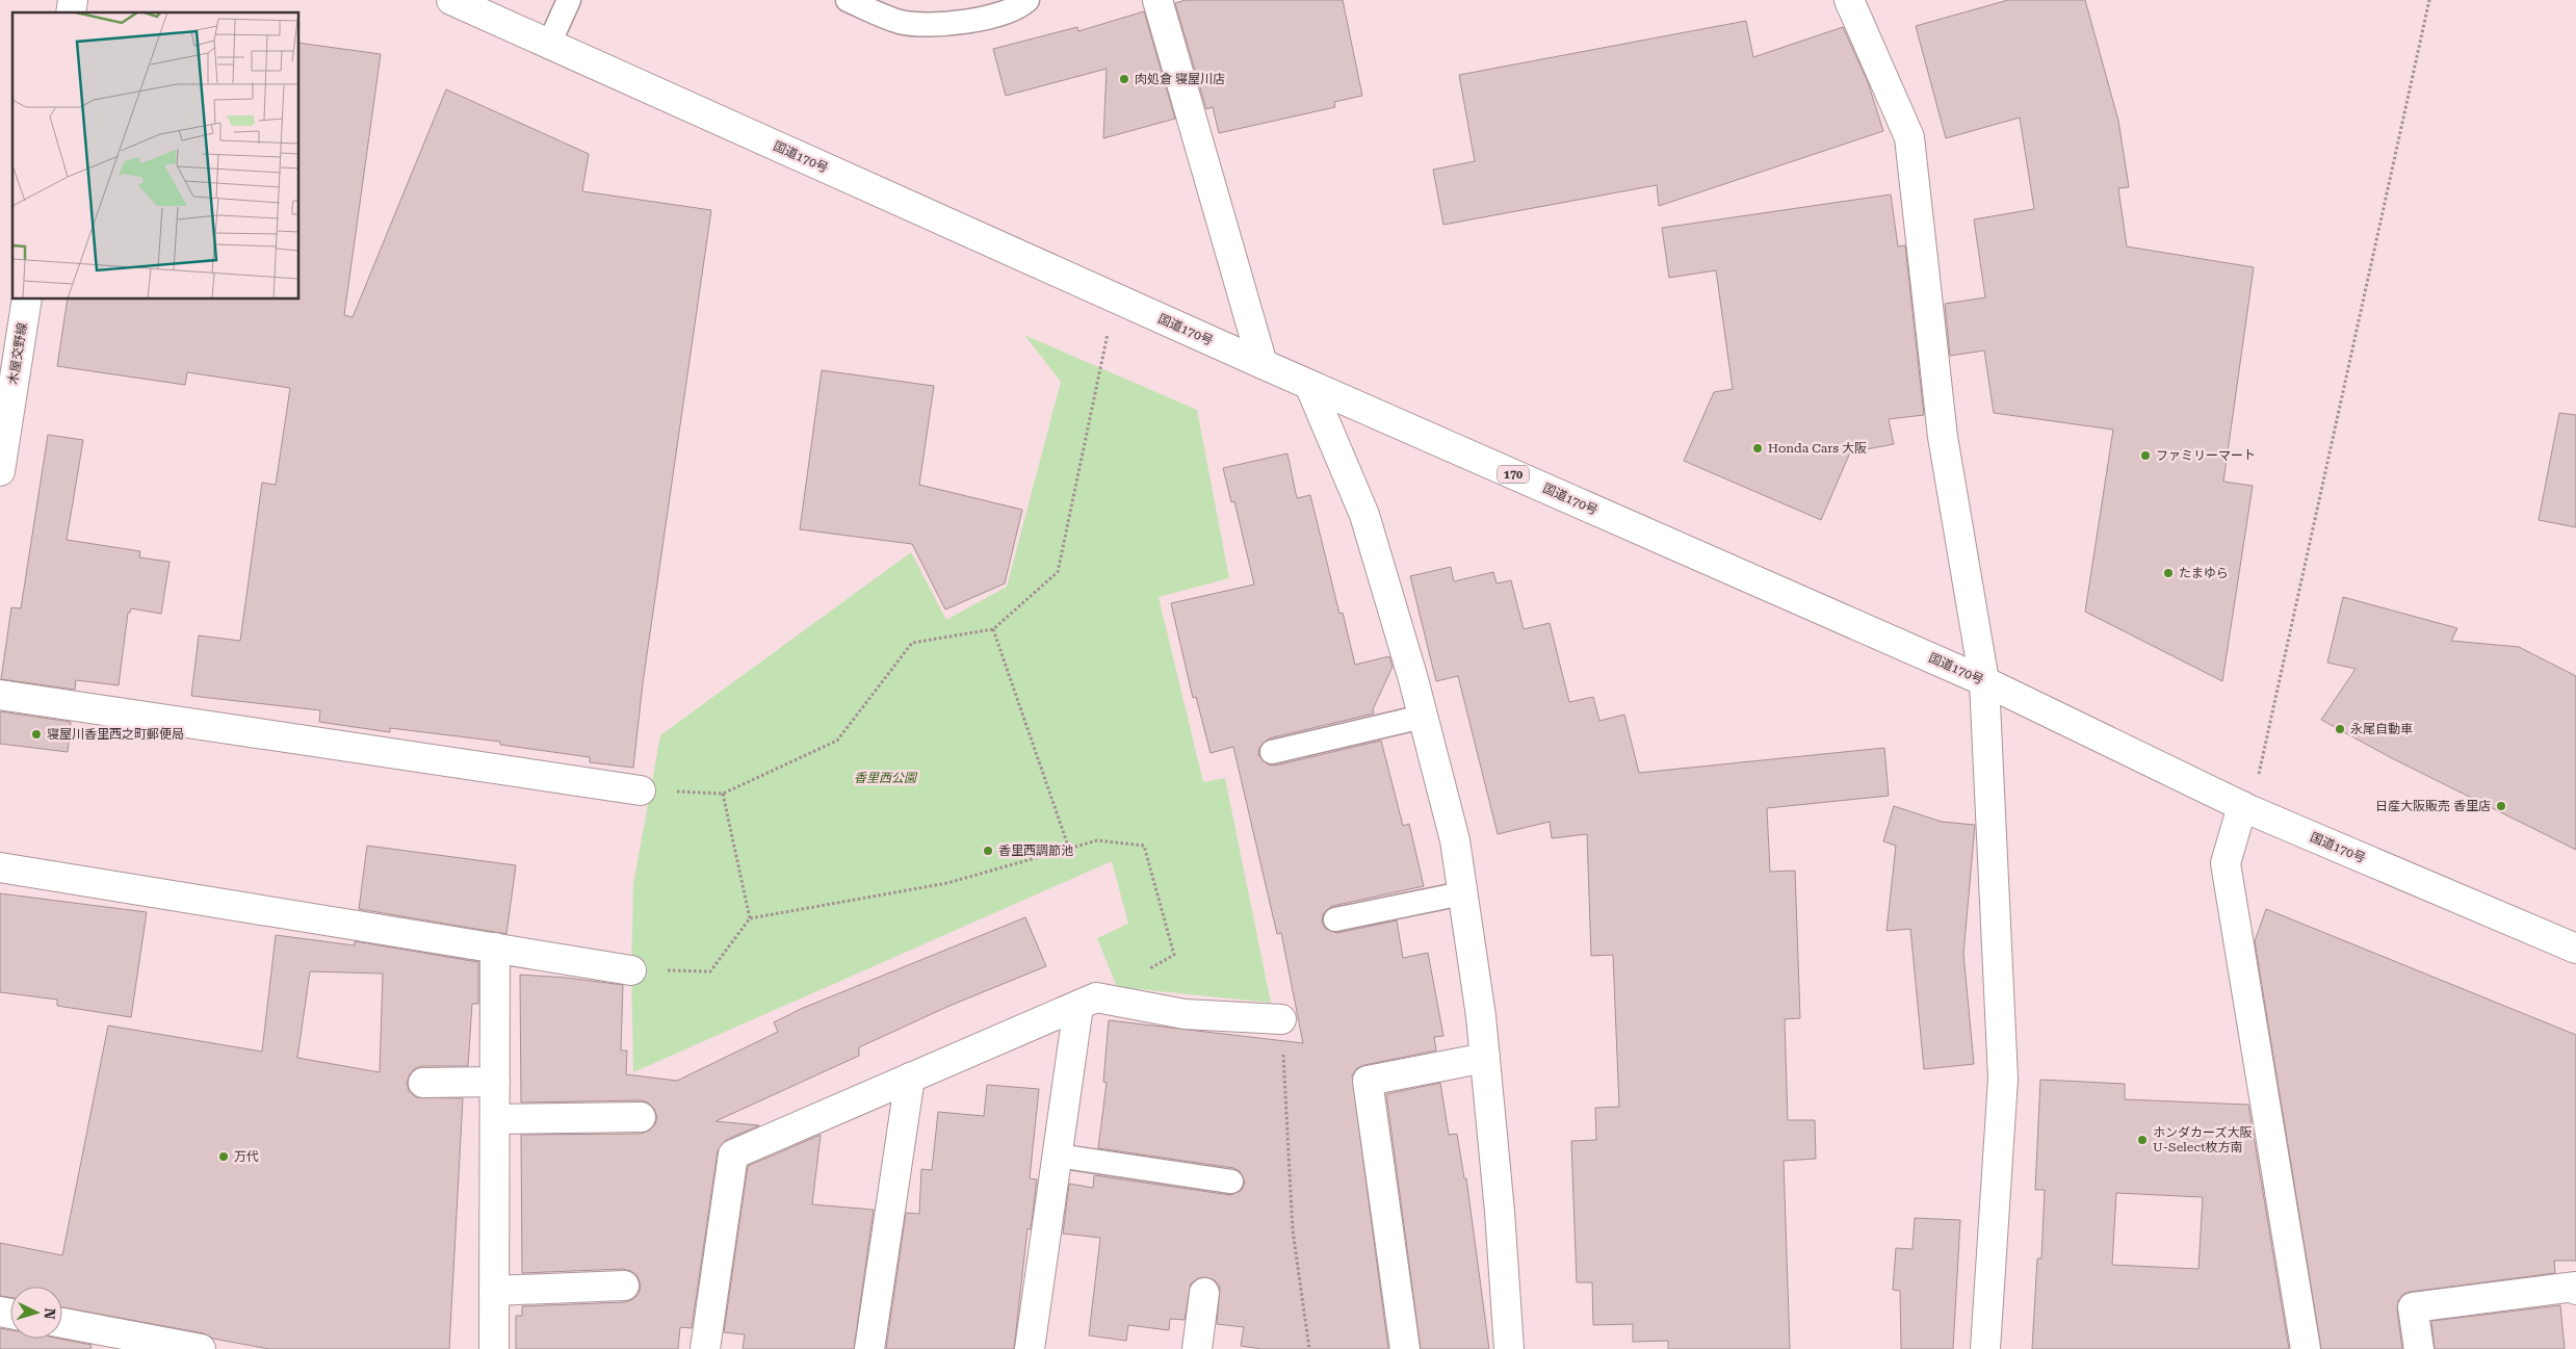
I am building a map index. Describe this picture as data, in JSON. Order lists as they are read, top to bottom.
{
  "streets": {
    "main road": ["国道170号", "木屋交野線", "170"]
  },
  "parks": ["香里西公園"],
  "places": [
    "肉処倉 寝屋川店",
    "Honda Cars 大阪",
    "ファミリーマート",
    "たまゆら",
    "永尾自動車",
    "寝屋川香里西之町郵便局",
    "日産大阪販売 香里店",
    "香里西調節池",
    "ホンダカーズ大阪 U-Select枚方南",
    "万代"
  ],
  "north": "right"
}
